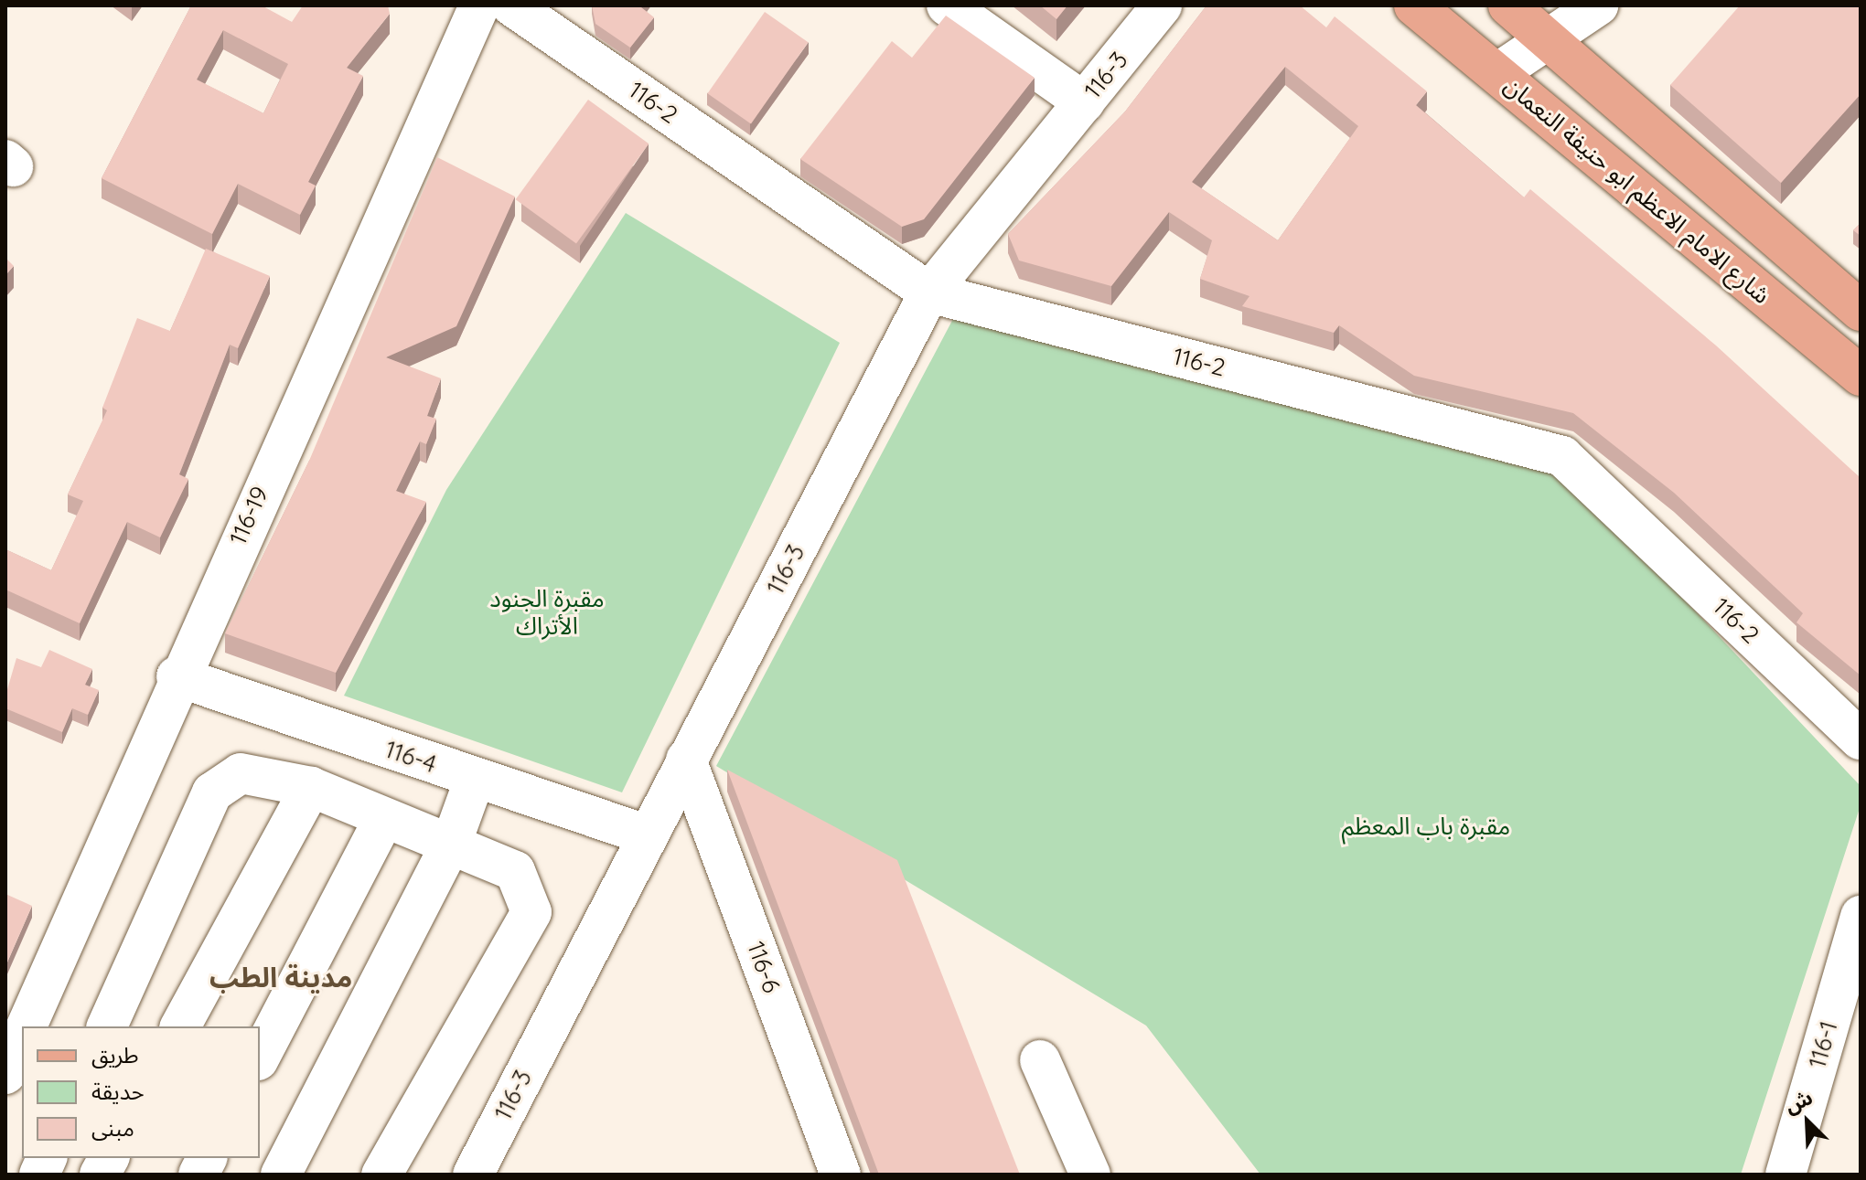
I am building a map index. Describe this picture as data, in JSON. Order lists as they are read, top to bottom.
{
  "streets": {
    "main road": ["شارع الامام الاعظم ابو حنيفة النعمان"],
    "street": [
      "116-3",
      "116-2",
      "116-19",
      "116-4",
      "116-6",
      "116-1"
    ]
  },
  "crossings": [
    ["116-3", "116-2"],
    ["116-3", "116-4"],
    ["116-3", "116-6"],
    ["116-19", "116-4"]
  ],
  "districts": ["مدينة الطب"],
  "parks": ["مقبرة الجنود الأتراك", "مقبرة باب المعظم"],
  "legend": ["طريق", "حديقة", "مبنى"],
  "north": "top left"
}
